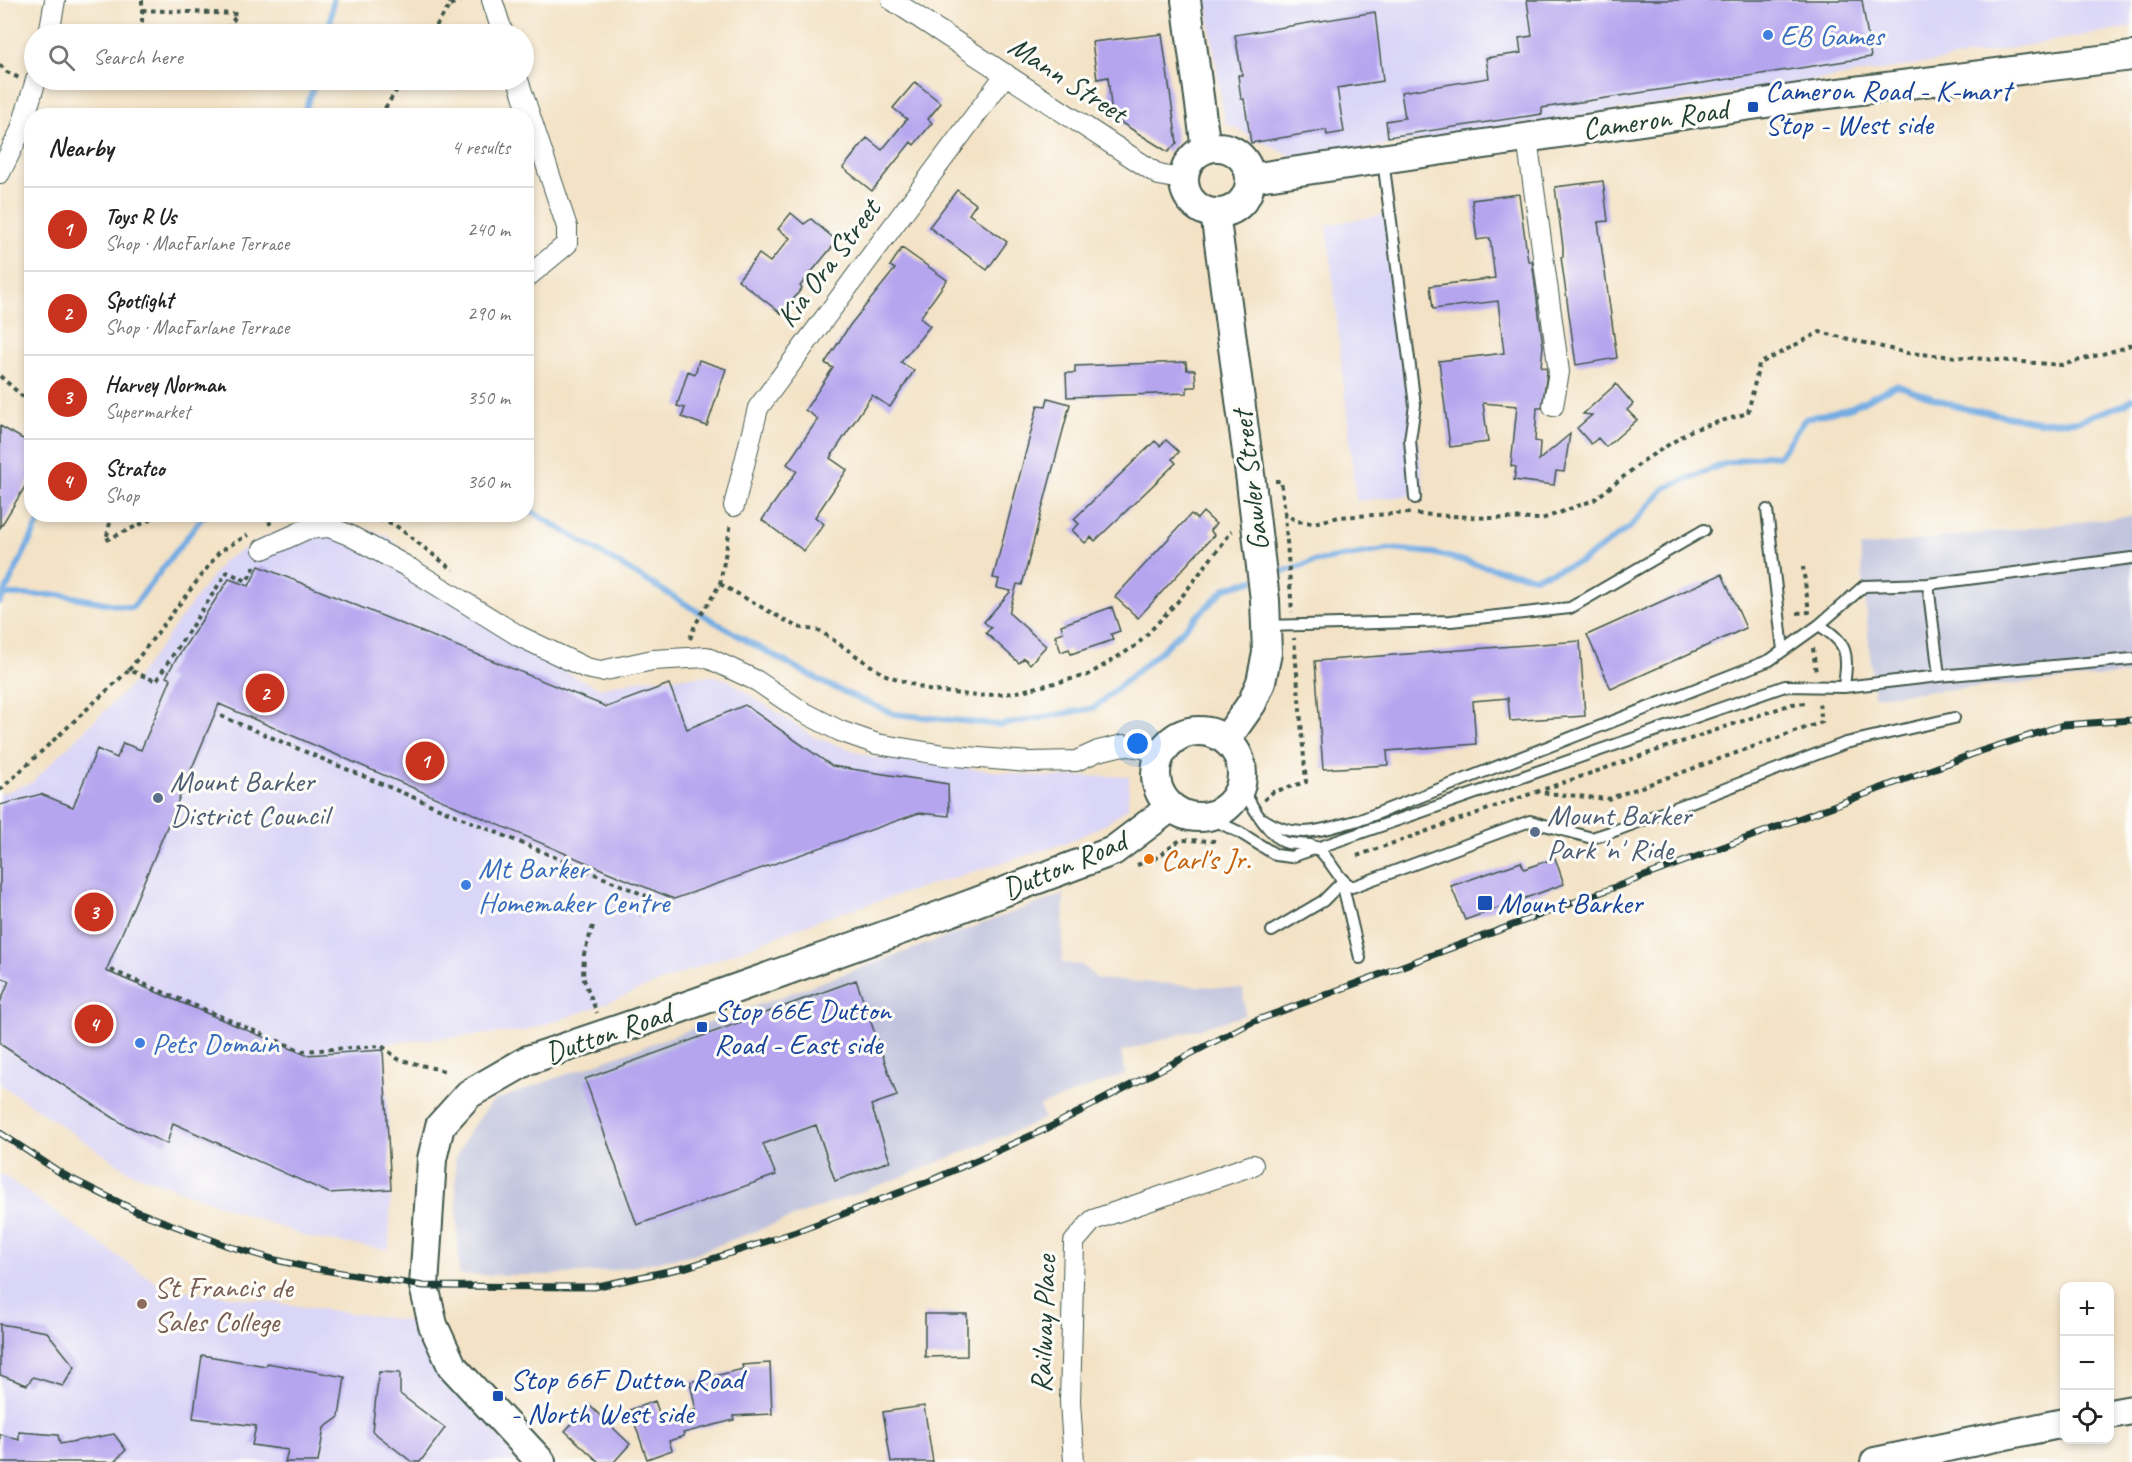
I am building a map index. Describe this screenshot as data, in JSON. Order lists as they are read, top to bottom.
{
  "streets": {
    "street": [
      "Mann Street",
      "Cameron Road",
      "Kia Ora Street",
      "Gawler Street",
      "Dutton Road",
      "Railway Place"
    ]
  },
  "crossings": [
    ["Mann Street", "Cameron Road"],
    ["Mann Street", "Kia Ora Street"],
    ["Mann Street", "Gawler Street"],
    ["Cameron Road", "Gawler Street"],
    ["Gawler Street", "Dutton Road"]
  ],
  "places": {
    "other": [
      "EB Games",
      "Mount Barker District Council",
      "Mount Barker Park 'n' Ride",
      "Carl's Jr.",
      "Mt Barker Homemaker Centre",
      "Pets Domain",
      "St Francis de Sales College"
    ],
    "transit": [
      "Cameron Road - K-mart Stop - West side",
      "Mount Barker",
      "Stop 66E Dutton Road - East side",
      "Stop 66F Dutton Road - North West side"
    ]
  },
  "page": {
    "search": "Search here",
    "heading": ["Nearby", "4 results"],
    "list": [
      {
        "mark": "1",
        "name": "Toys R Us",
        "note": "Shop · MacFarlane Terrace",
        "value": "240 m"
      },
      {
        "mark": "2",
        "name": "Spotlight",
        "note": "Shop · MacFarlane Terrace",
        "value": "290 m"
      },
      {
        "mark": "3",
        "name": "Harvey Norman",
        "note": "Supermarket",
        "value": "350 m"
      },
      {
        "mark": "4",
        "name": "Stratco",
        "note": "Shop",
        "value": "360 m"
      }
    ],
    "pins": [
      "2",
      "1",
      "3",
      "4"
    ],
    "map_buttons": ["+", "−"]
  }
}
